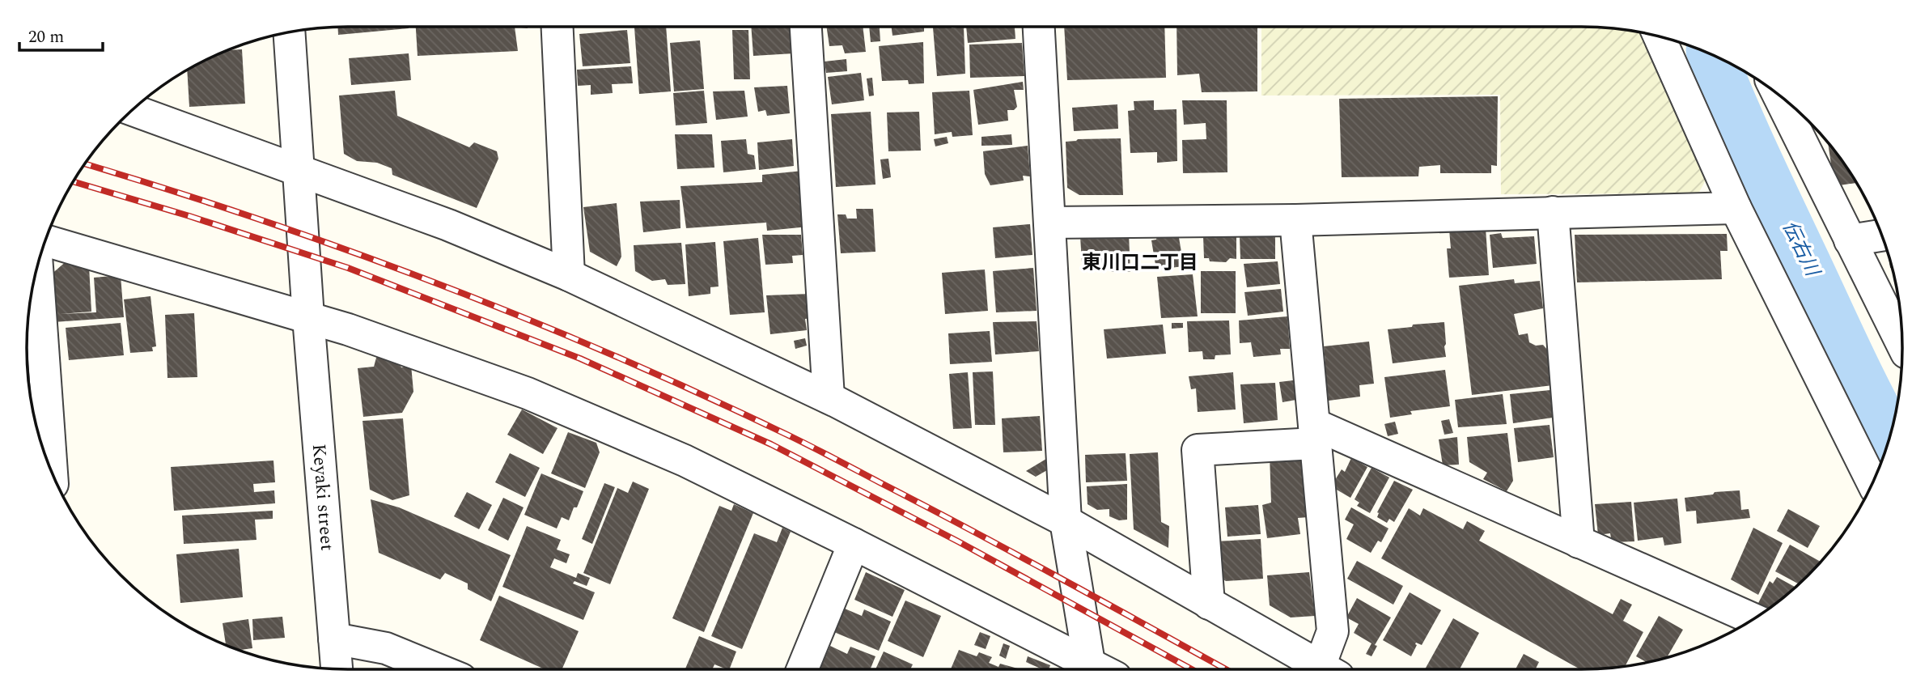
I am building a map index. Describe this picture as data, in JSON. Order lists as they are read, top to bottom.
{
  "streets": {
    "street": ["Keyaki street"]
  },
  "districts": ["東川口二丁目"],
  "water": ["伝右川"],
  "scale_bar": "20 m"
}
